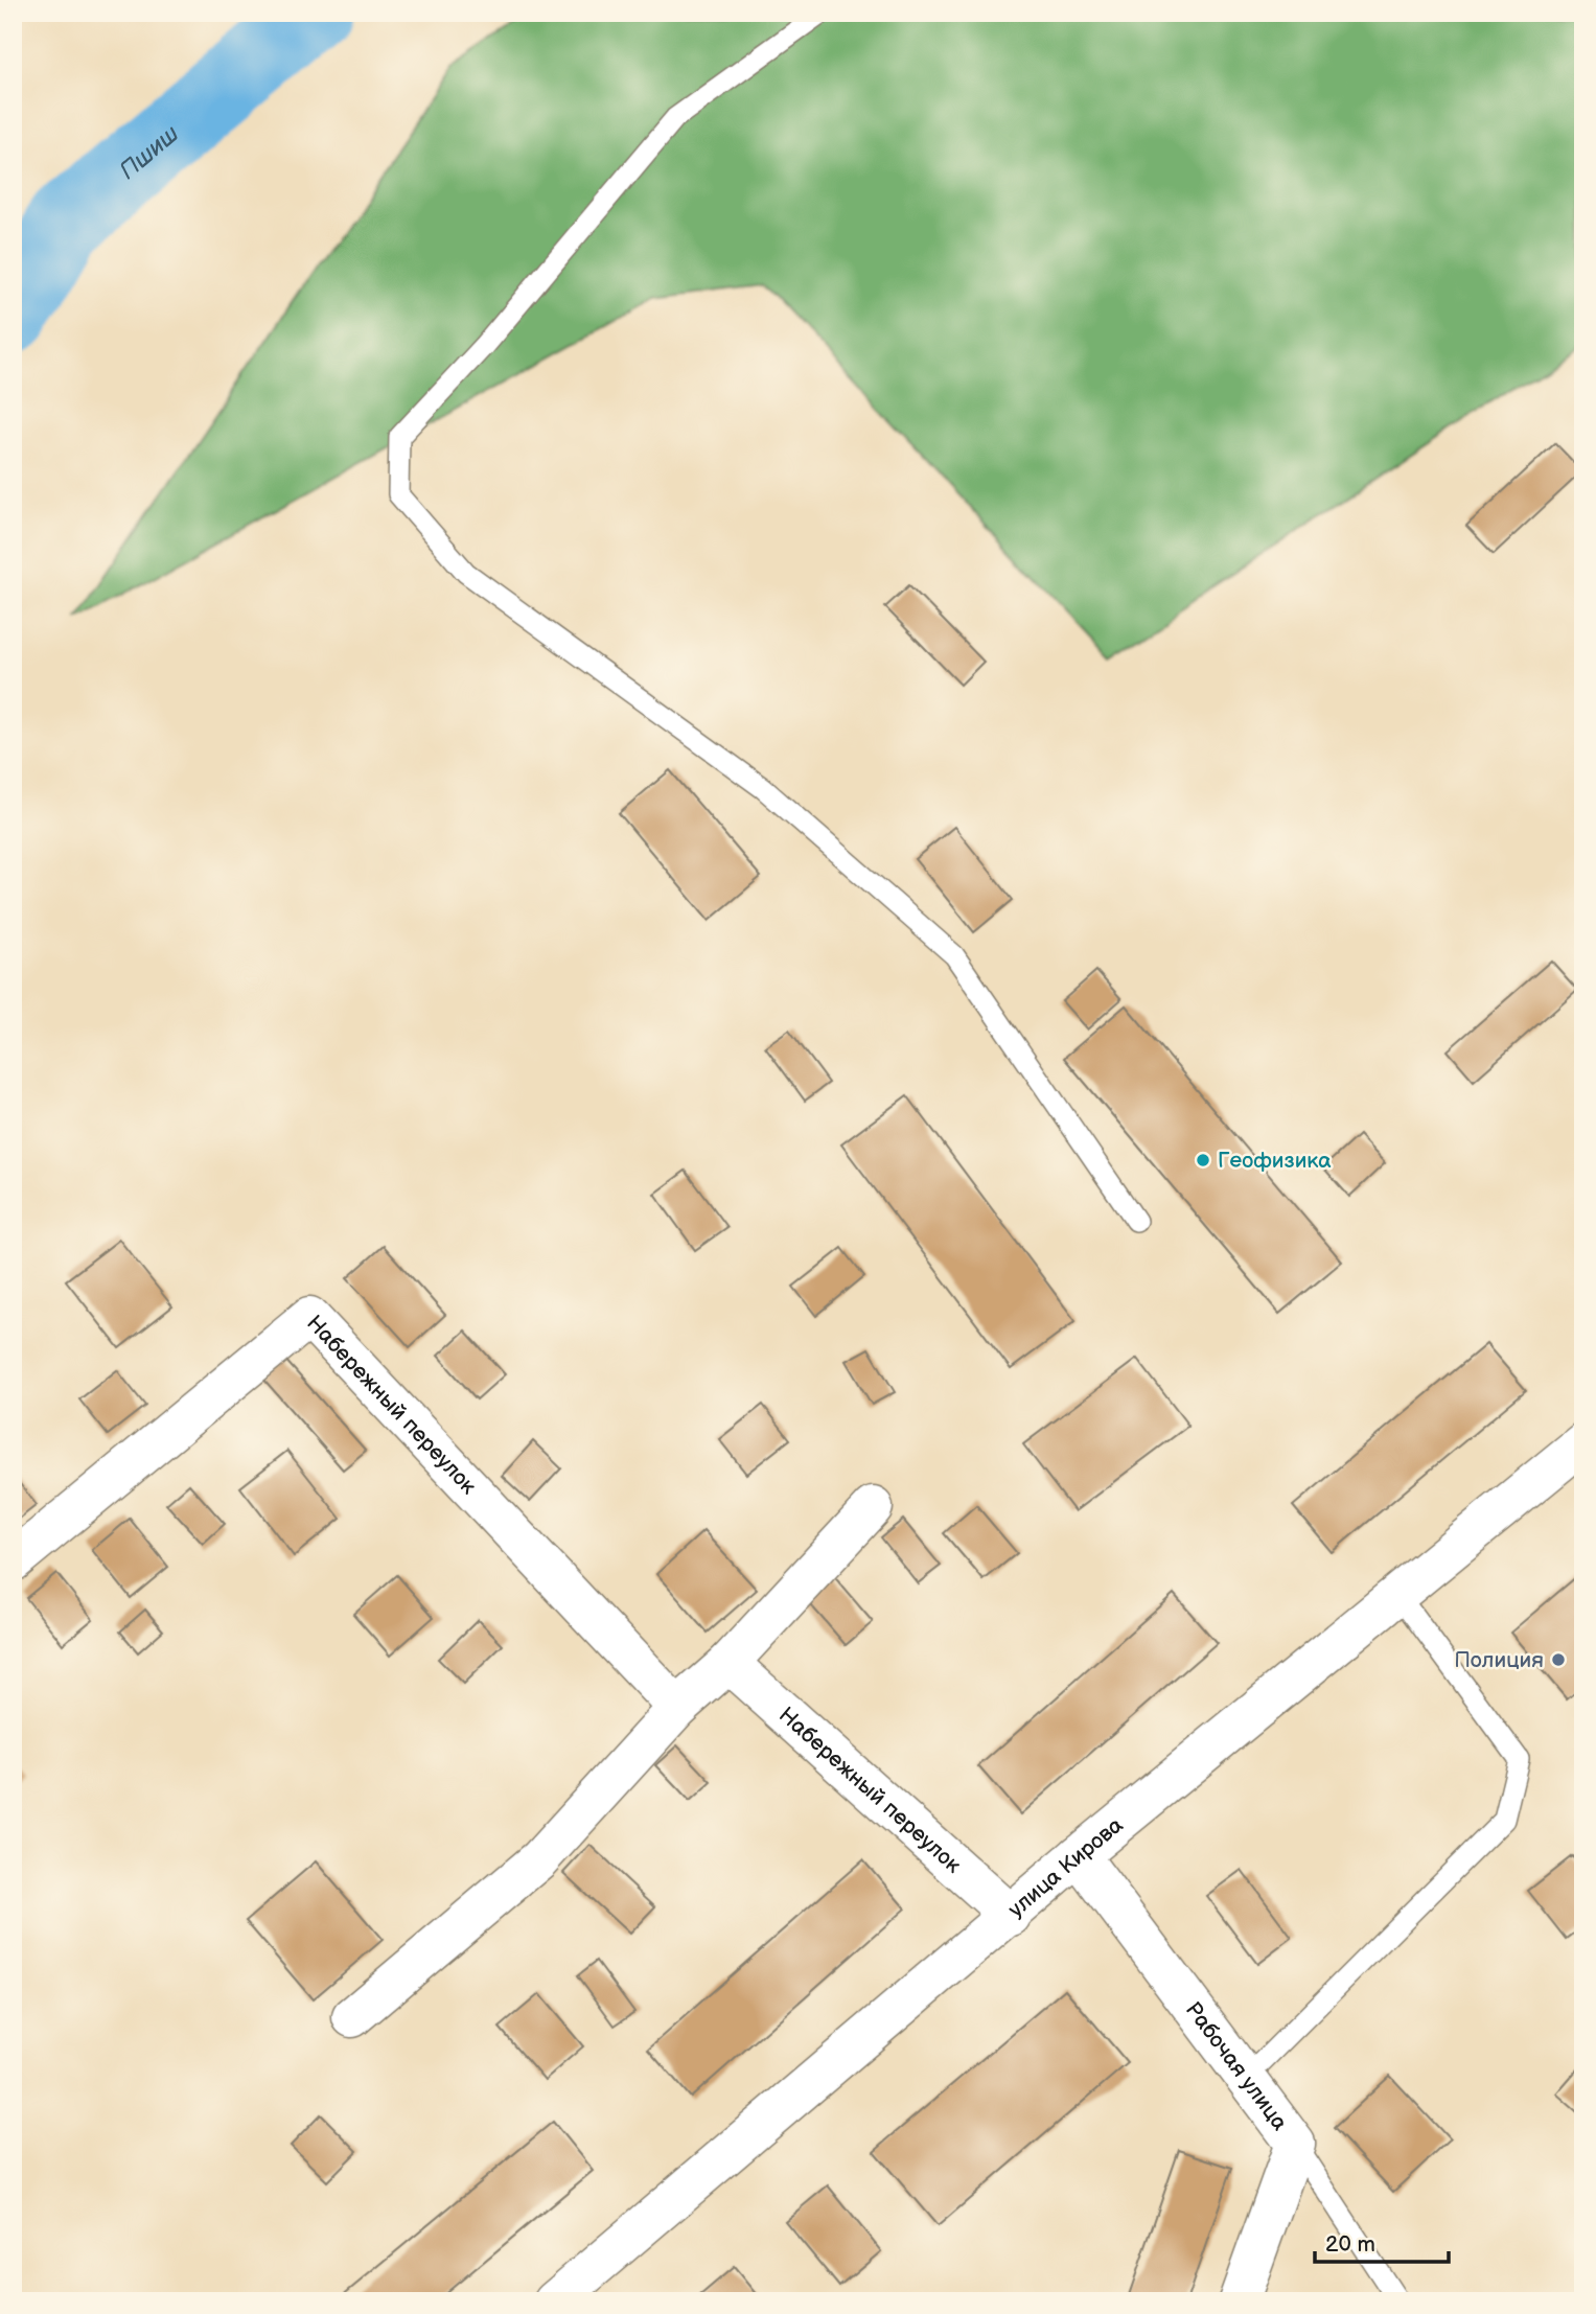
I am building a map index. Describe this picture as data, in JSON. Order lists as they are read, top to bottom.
{
  "streets": {
    "street": ["Набережный переулок", "улица Кирова", "Рабочая улица"]
  },
  "crossings": [
    ["Набережный переулок", "улица Кирова"],
    ["улица Кирова", "Рабочая улица"]
  ],
  "water": ["Пшиш"],
  "places": ["Геофизика", "Полиция"],
  "scale_bar": "20 m"
}
